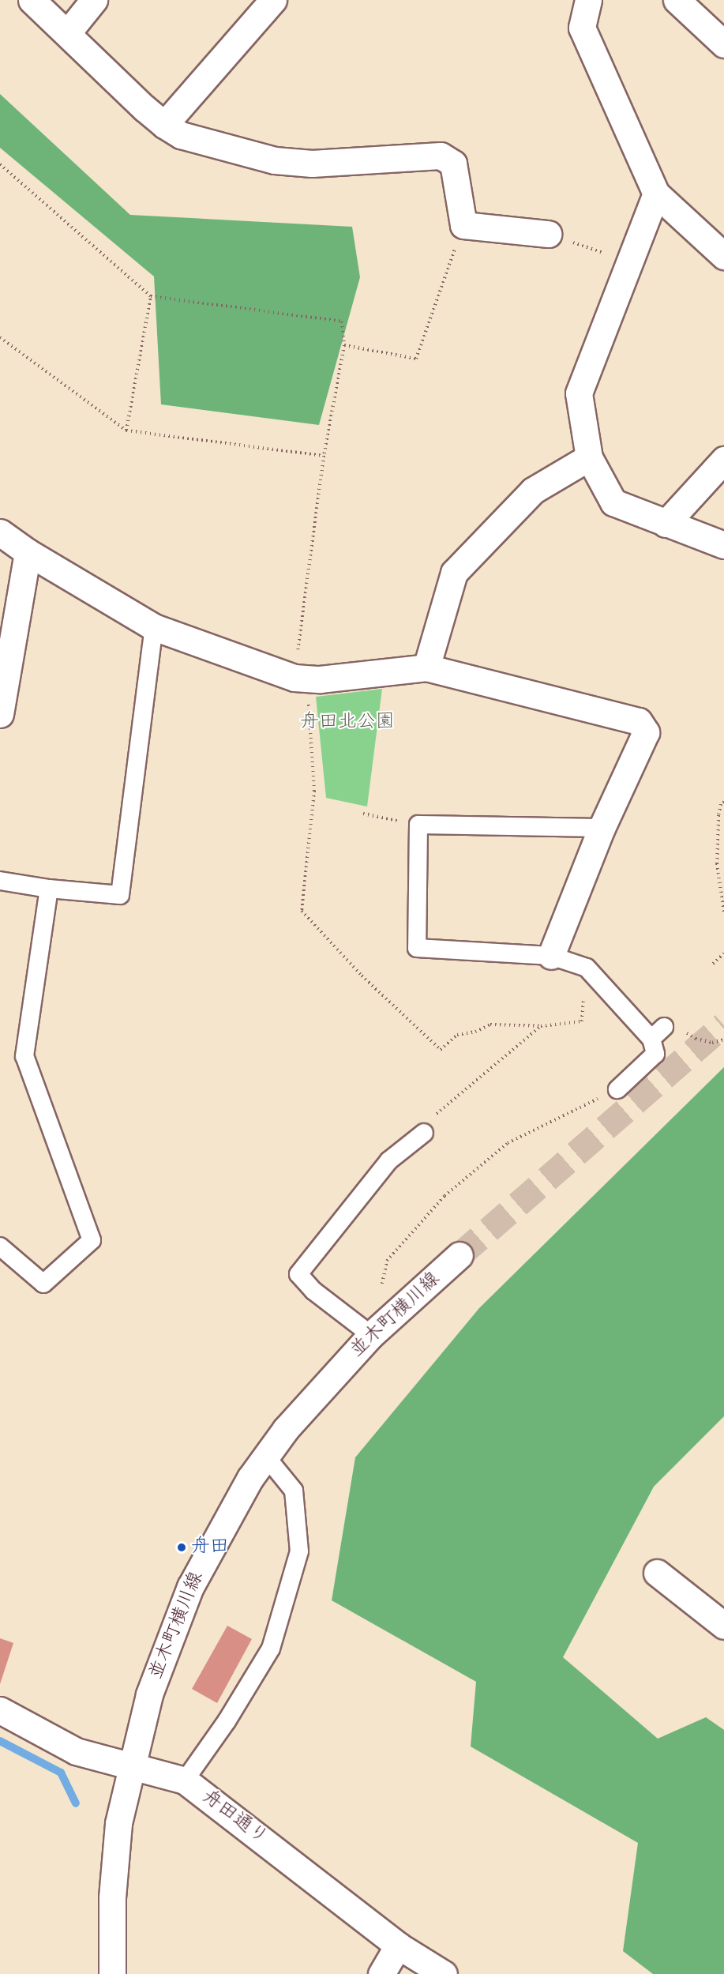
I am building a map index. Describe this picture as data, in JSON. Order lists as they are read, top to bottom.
{
  "streets": {
    "street": ["並木町横川線", "舟田通り"]
  },
  "crossings": [
    ["並木町横川線", "舟田通り"]
  ],
  "parks": ["舟田北公園"],
  "places": ["舟田"]
}
